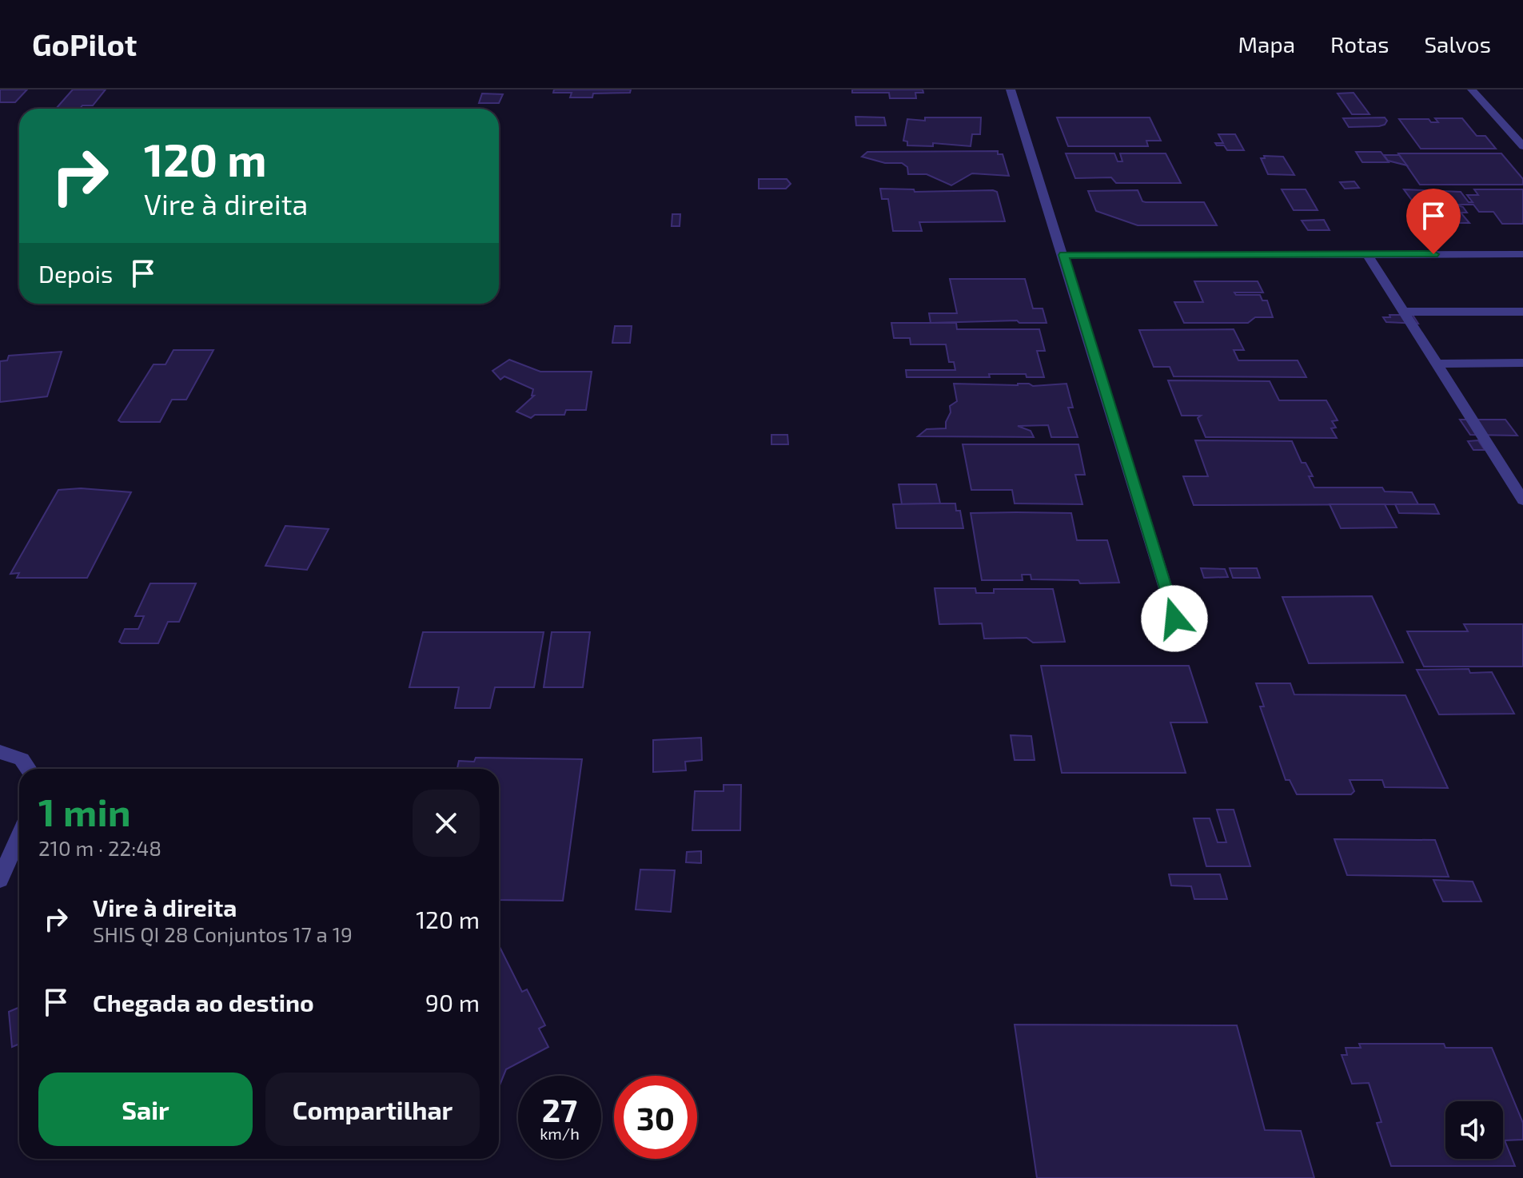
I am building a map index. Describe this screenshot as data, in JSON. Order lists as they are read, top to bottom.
{
  "page": {
    "header": "GoPilot",
    "nav": ["Mapa", "Rotas", "Salvos"],
    "turn": ["120 m", "Vire à direita"],
    "then": "Depois",
    "heading": ["1 min", "210 m · 22:48"],
    "list": [
      {
        "name": "Vire à direita",
        "note": "SHIS QI 28 Conjuntos 17 a 19",
        "value": "120 m"
      },
      {
        "name": "Chegada ao destino",
        "value": "90 m"
      }
    ],
    "buttons": ["Sair", "Compartilhar"],
    "speed": "27 km/h",
    "limit": "30"
  }
}
